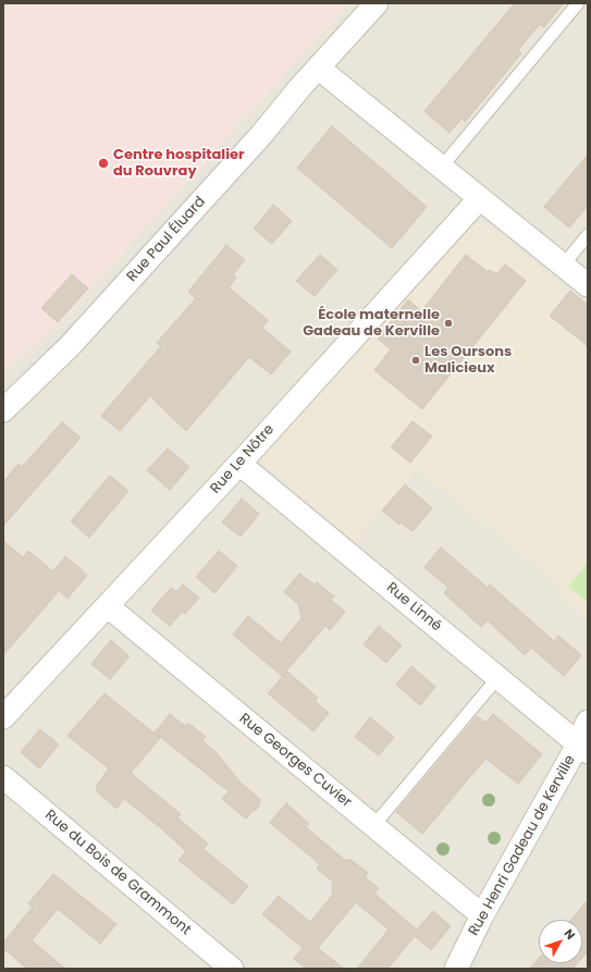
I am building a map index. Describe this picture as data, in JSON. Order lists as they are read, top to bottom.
{
  "streets": {
    "street": [
      "Rue Paul Éluard",
      "Rue Le Nôtre",
      "Rue Linné",
      "Rue Georges Cuvier",
      "Rue Henri Gadeau de Kerville",
      "Rue du Bois de Grammont"
    ]
  },
  "crossings": [
    ["Rue Le Nôtre", "Rue Linné"],
    ["Rue Le Nôtre", "Rue Georges Cuvier"],
    ["Rue Linné", "Rue Henri Gadeau de Kerville"],
    ["Rue Georges Cuvier", "Rue Henri Gadeau de Kerville"]
  ],
  "places": ["Centre hospitalier du Rouvray", "École maternelle Gadeau de Kerville", "Les Oursons Malicieux"],
  "north": "top right"
}
